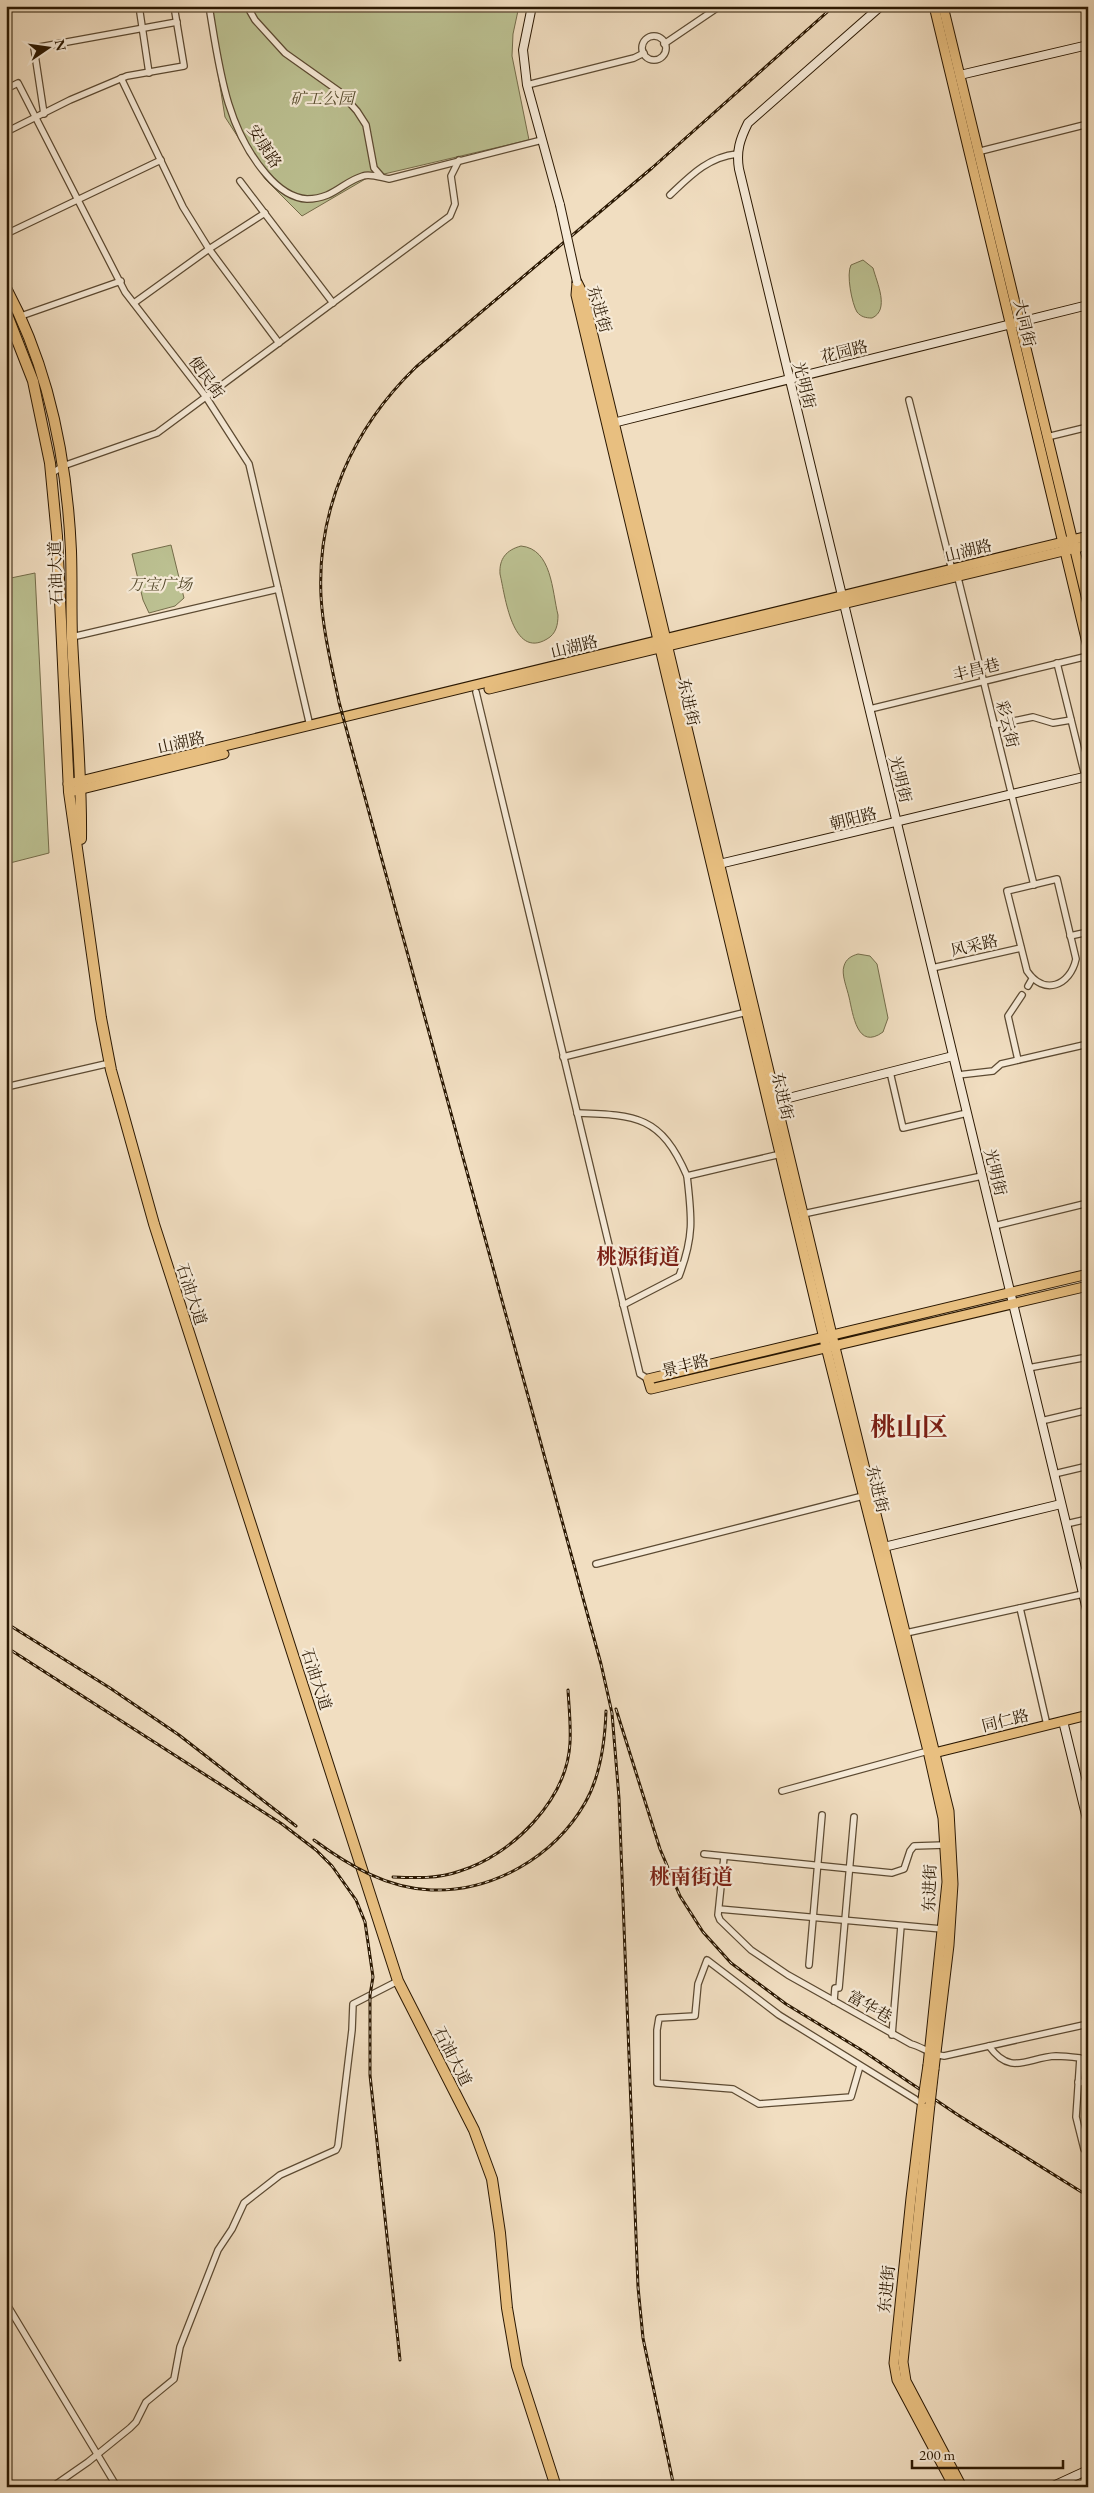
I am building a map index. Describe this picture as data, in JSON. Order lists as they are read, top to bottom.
{
  "streets": {
    "highway": ["石油大道"],
    "main road": [
      "东进街",
      "大同街",
      "花园路",
      "光明街",
      "山湖路",
      "朝阳路",
      "景丰路",
      "同仁路"
    ],
    "street": [
      "安康路",
      "便民街",
      "丰昌巷",
      "彩云街",
      "风采路",
      "富华巷"
    ]
  },
  "crossings": [
    ["东进街", "花园路"],
    ["东进街", "山湖路"],
    ["东进街", "朝阳路"],
    ["东进街", "景丰路"],
    ["东进街", "同仁路"],
    ["东进街", "富华巷"],
    ["大同街", "花园路"],
    ["大同街", "山湖路"],
    ["花园路", "光明街"],
    ["便民街", "山湖路"],
    ["光明街", "山湖路"],
    ["光明街", "丰昌巷"],
    ["光明街", "朝阳路"],
    ["光明街", "风采路"],
    ["光明街", "景丰路"],
    ["山湖路", "石油大道"],
    ["山湖路", "彩云街"],
    ["丰昌巷", "彩云街"],
    ["彩云街", "朝阳路"]
  ],
  "districts": ["桃源街道", "桃山区", "桃南街道"],
  "parks": ["矿工公园", "万宝广场"],
  "scale_bar": "200 m",
  "north": "right"
}
